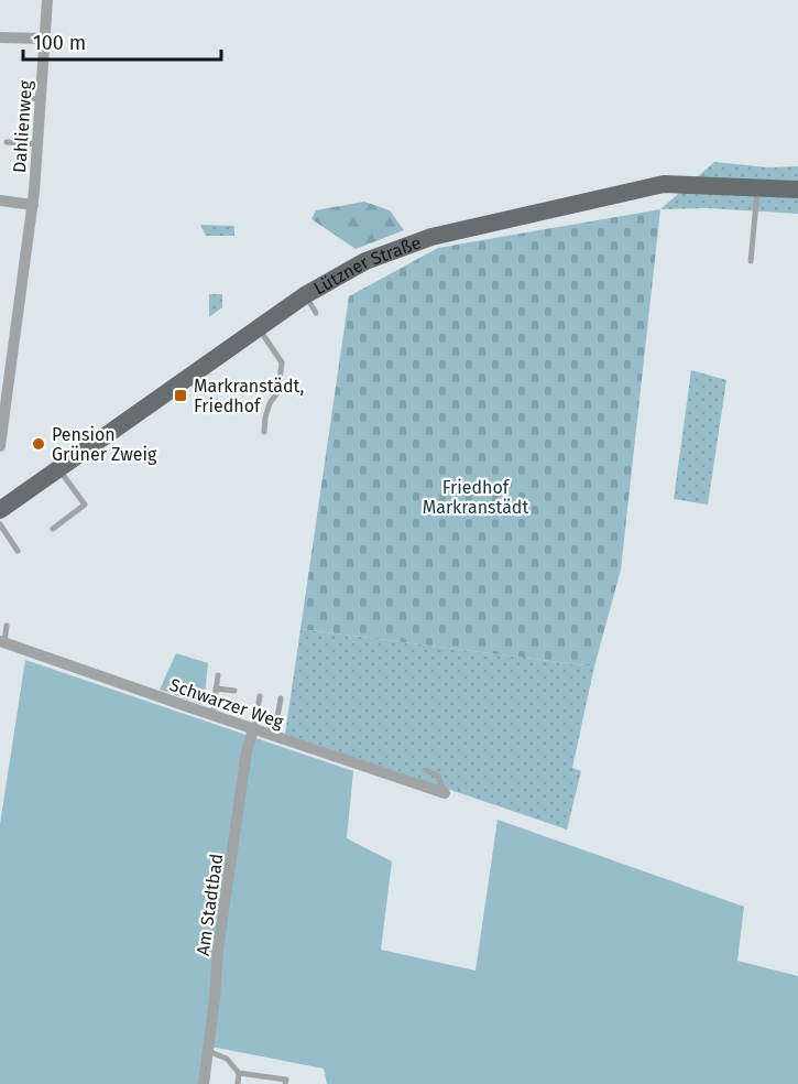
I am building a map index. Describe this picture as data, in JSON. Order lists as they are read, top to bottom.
{
  "streets": {
    "main road": ["Lützner Straße"],
    "street": ["Dahlienweg", "Schwarzer Weg", "Am Stadtbad"]
  },
  "crossings": [
    ["Schwarzer Weg", "Am Stadtbad"]
  ],
  "parks": ["Friedhof Markranstädt"],
  "places": {
    "transit": ["Markranstädt, Friedhof"],
    "other": ["Pension Grüner Zweig"]
  },
  "scale_bar": "100 m"
}
